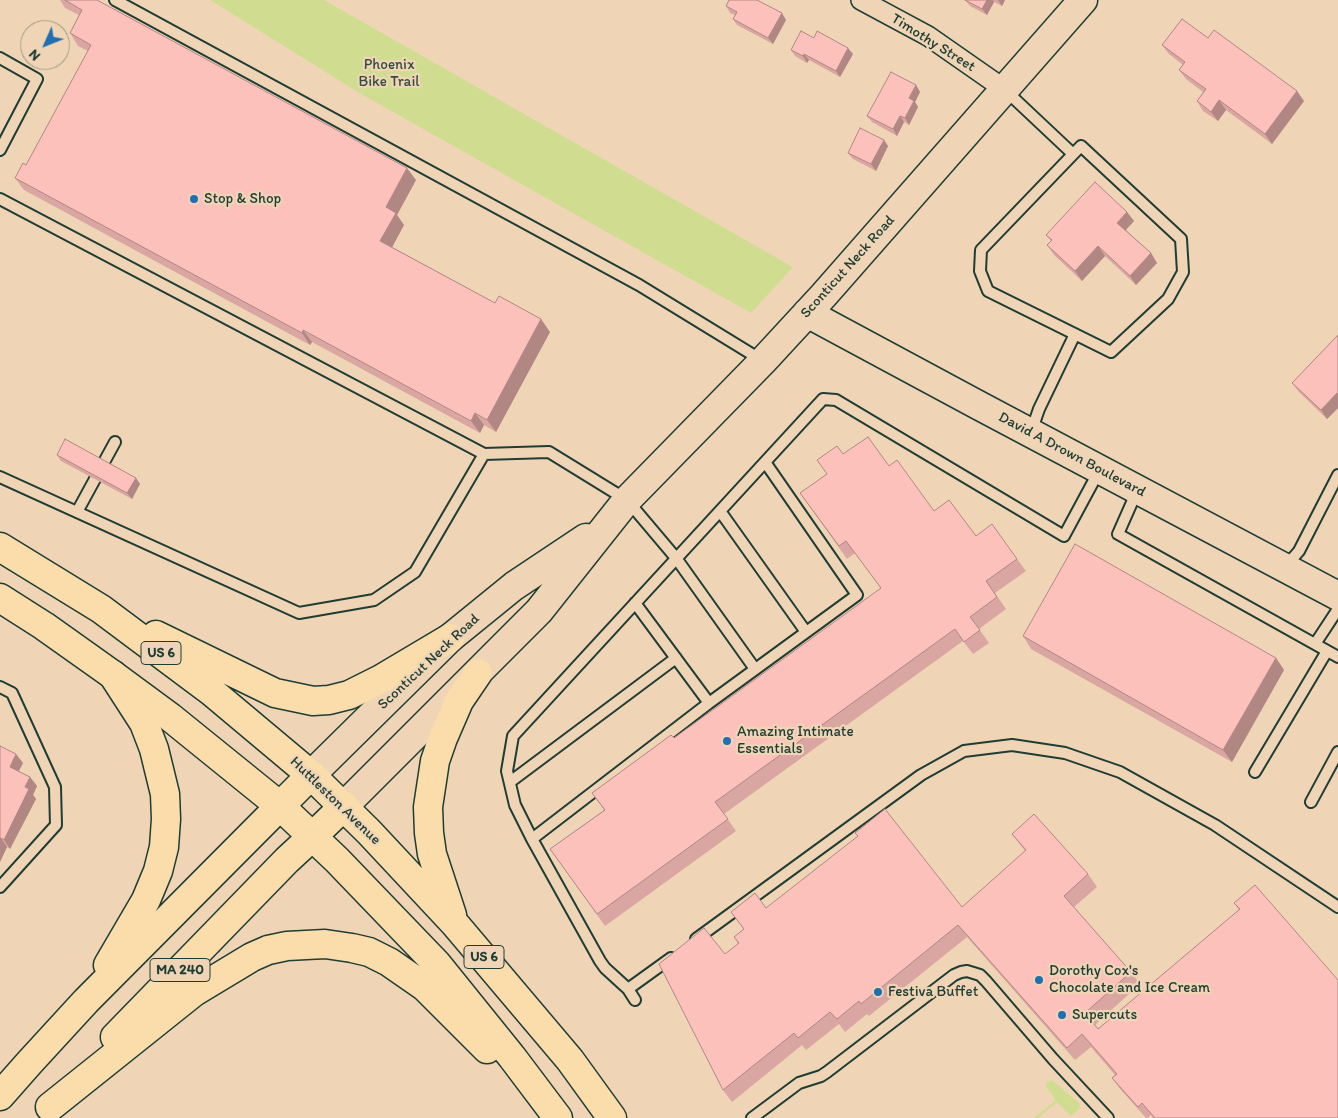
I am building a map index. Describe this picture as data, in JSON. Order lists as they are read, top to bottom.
{
  "streets": {
    "main road": [
      "Sconticut Neck Road",
      "David A Drown Boulevard",
      "US 6",
      "Huttleston Avenue",
      "MA 240"
    ],
    "street": ["Timothy Street"]
  },
  "crossings": [
    ["Timothy Street", "Sconticut Neck Road"],
    ["Sconticut Neck Road", "David A Drown Boulevard"],
    ["Sconticut Neck Road", "Huttleston Avenue"],
    ["Sconticut Neck Road", "MA 240"],
    ["US 6", "MA 240"],
    ["Huttleston Avenue", "MA 240"]
  ],
  "parks": ["Phoenix Bike Trail"],
  "places": [
    "Stop & Shop",
    "Amazing Intimate Essentials",
    "Dorothy Cox's Chocolate and Ice Cream",
    "Festiva Buffet",
    "Supercuts"
  ],
  "north": "bottom left"
}
